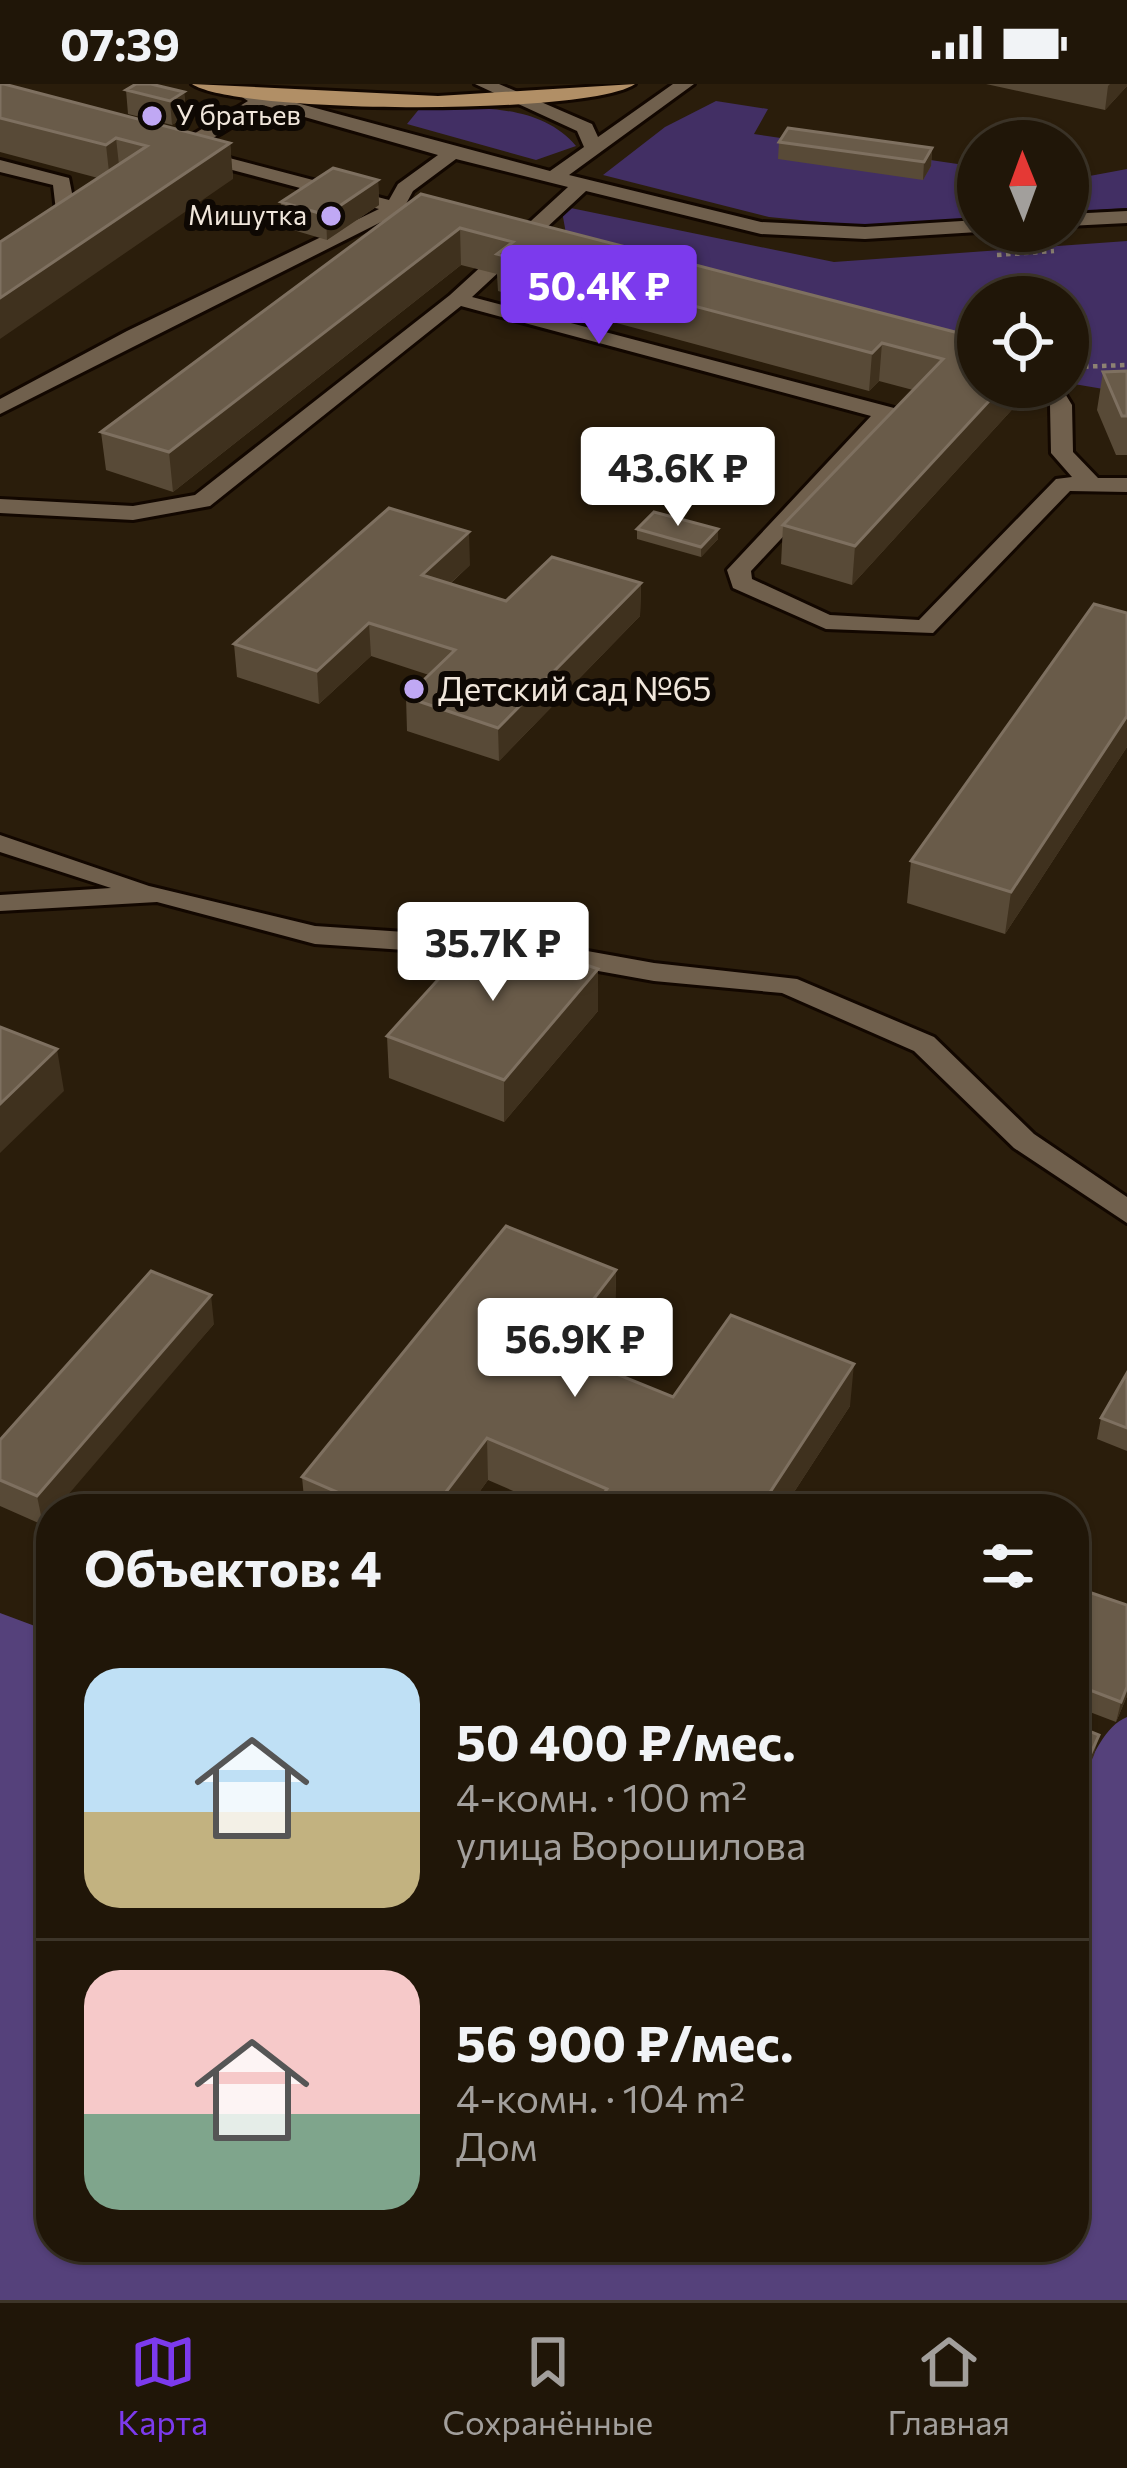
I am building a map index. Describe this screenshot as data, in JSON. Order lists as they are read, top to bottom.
{
  "places": ["У братьев", "Мишутка", "Детский сад №65"],
  "north": "top",
  "page": {
    "status": "07:39",
    "price": [
      "50.4K ₽",
      "43.6K ₽",
      "35.7K ₽",
      "56.9K ₽"
    ],
    "heading": "Объектов: 4",
    "list": [
      {
        "name": "50 400 ₽/мес.",
        "note": "4-комн. · 100 m² · улица Ворошилова"
      },
      {
        "name": "56 900 ₽/мес.",
        "note": "4-комн. · 104 m² · Дом"
      }
    ],
    "tabs": ["Карта", "Сохранённые", "Главная"]
  }
}
